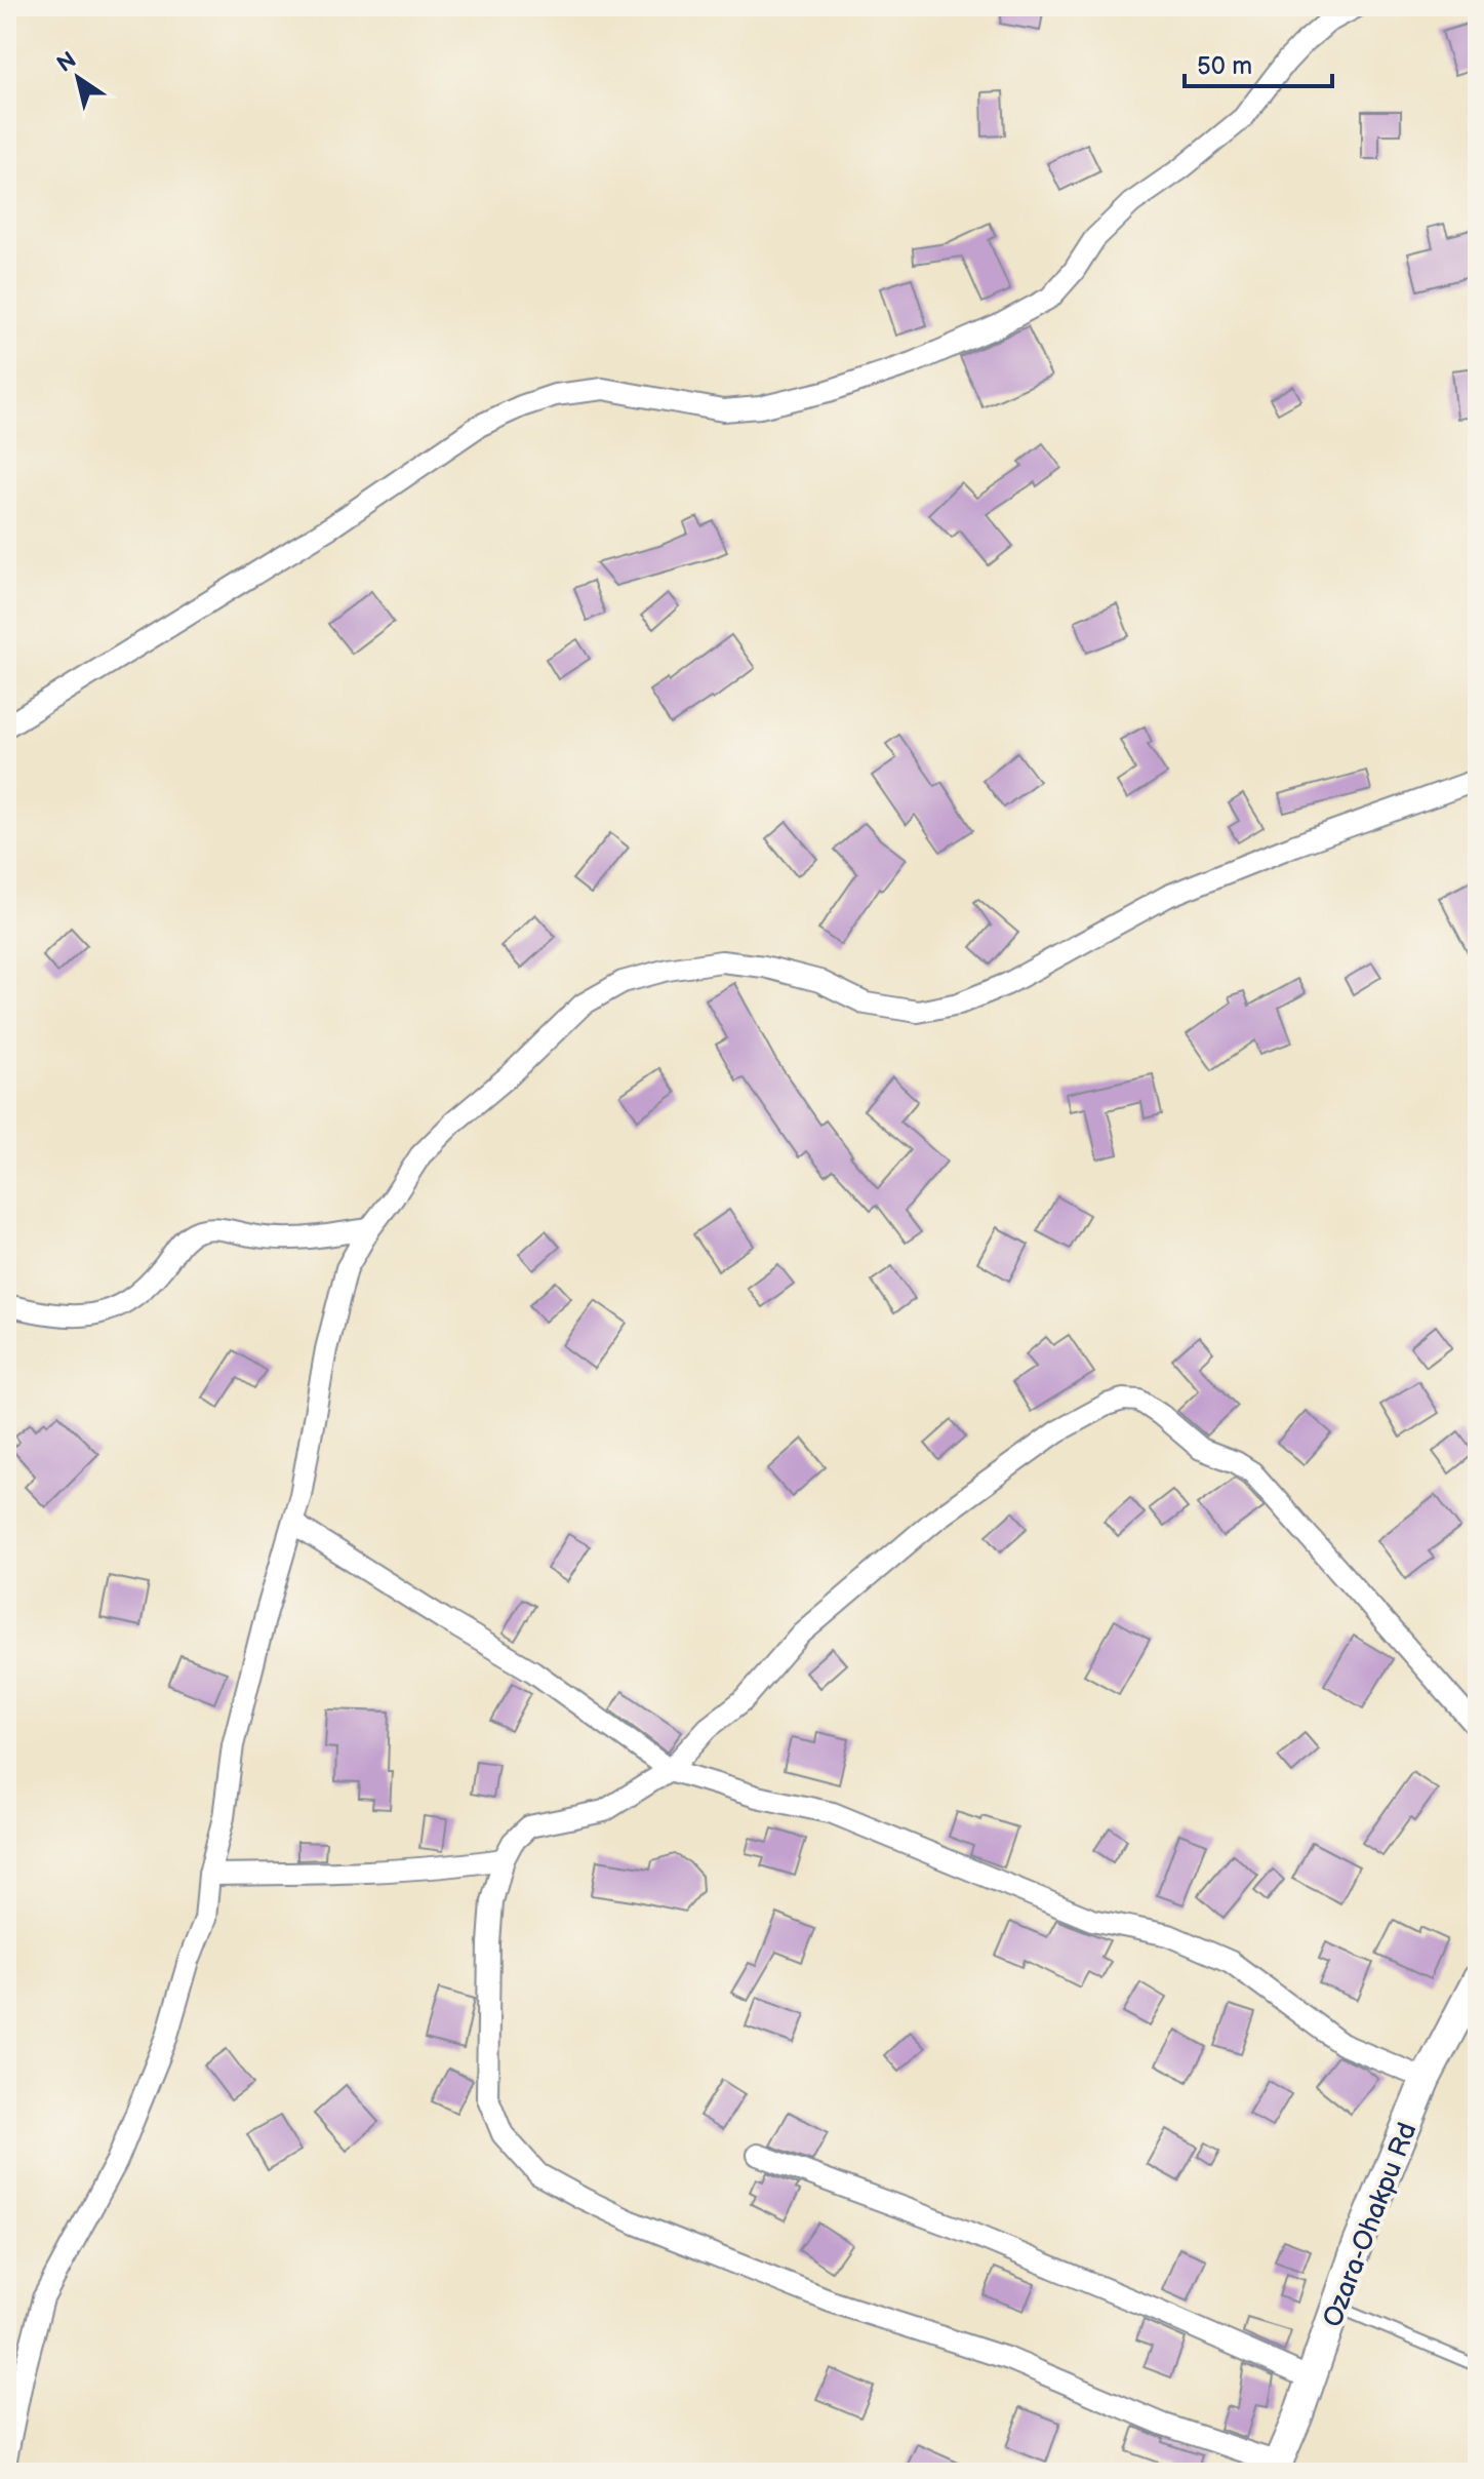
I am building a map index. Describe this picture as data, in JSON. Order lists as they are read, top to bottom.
{
  "streets": {
    "main road": ["Ozara-Ohakpu Rd"]
  },
  "scale_bar": "50 m",
  "north": "top left"
}
